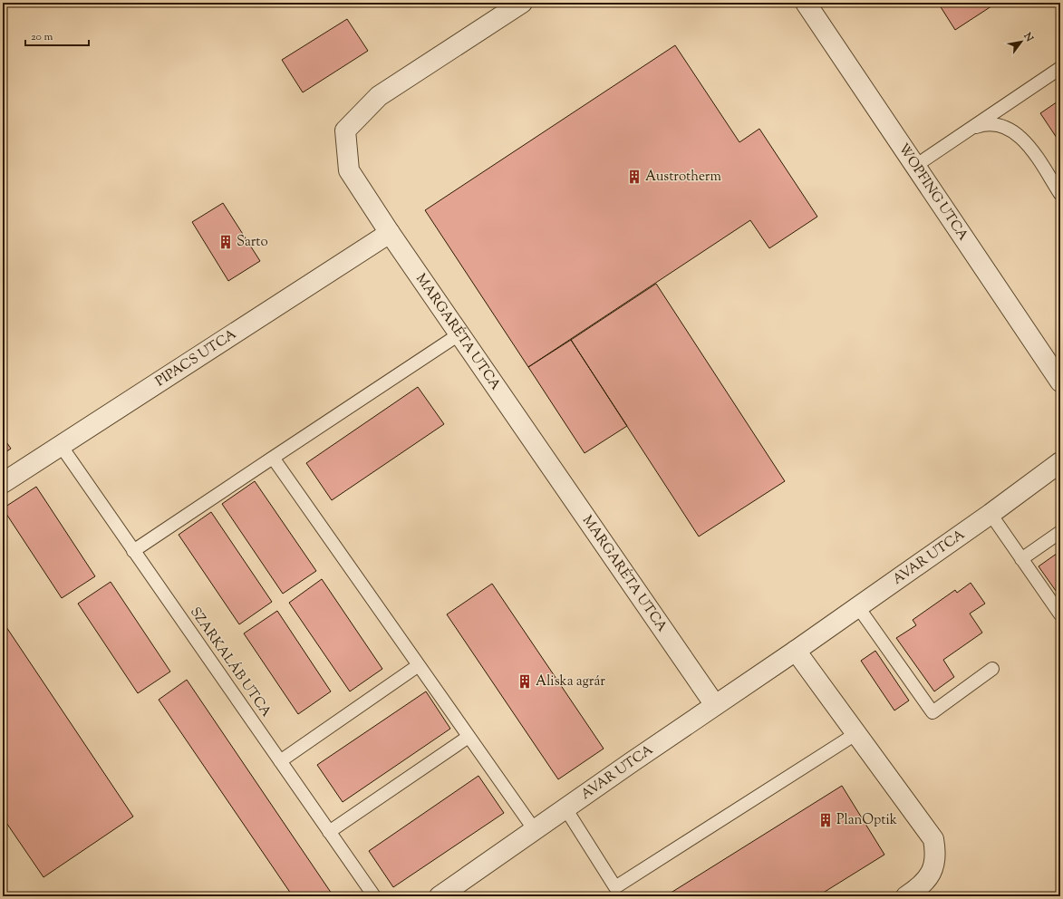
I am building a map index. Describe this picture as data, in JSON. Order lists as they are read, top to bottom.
{
  "streets": {
    "street": [
      "WOPFING UTCA",
      "MARGARÉTA UTCA",
      "PIPACS UTCA",
      "AVAR UTCA"
    ],
    "lane": ["SZARKALÁB UTCA"]
  },
  "crossings": [
    ["MARGARÉTA UTCA", "PIPACS UTCA"],
    ["MARGARÉTA UTCA", "AVAR UTCA"],
    ["PIPACS UTCA", "SZARKALÁB UTCA"]
  ],
  "places": {
    "building": [
      "Austrotherm",
      "Sarto",
      "Aliska agrár",
      "PlanOptik"
    ]
  },
  "scale_bar": "20 m",
  "north": "top right"
}
